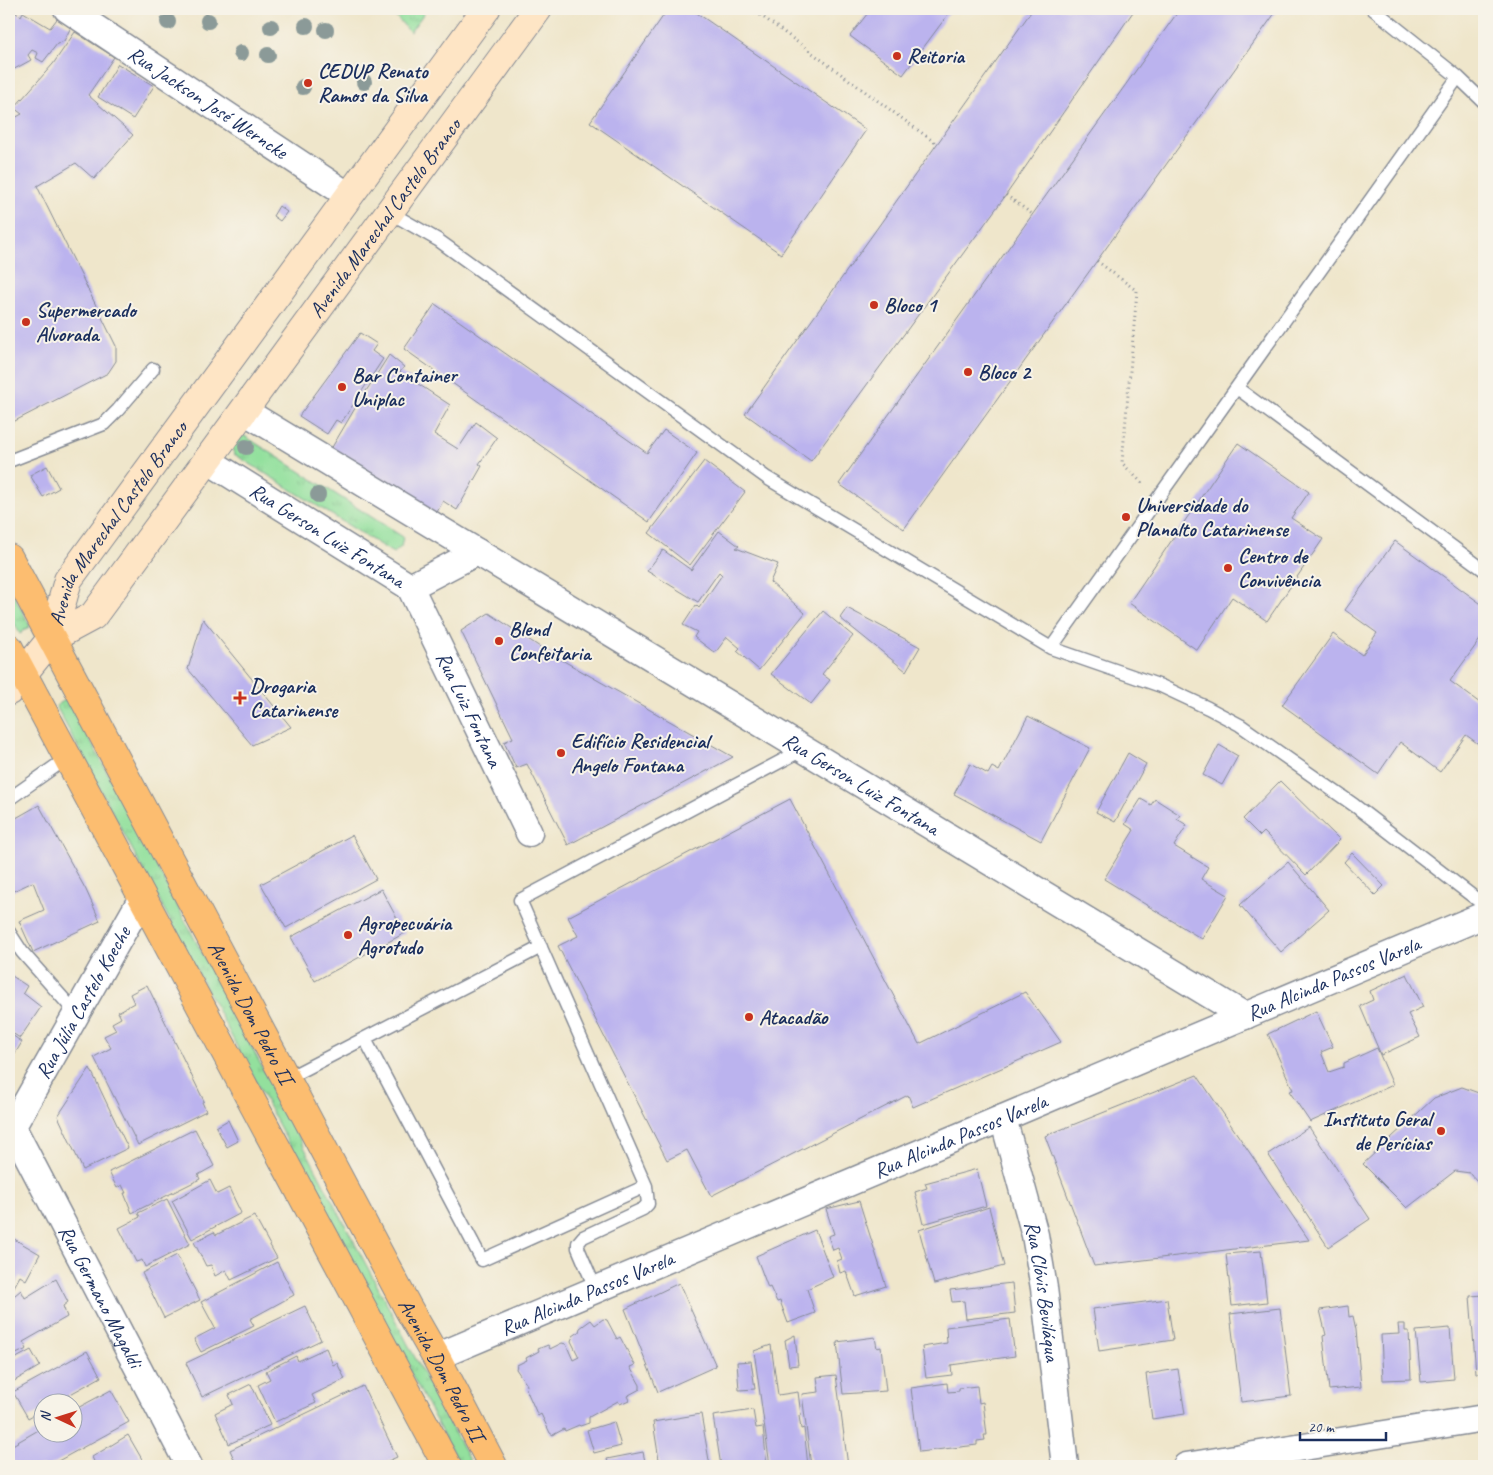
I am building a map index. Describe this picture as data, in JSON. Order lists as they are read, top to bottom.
{
  "streets": {
    "main road": ["Avenida Marechal Castelo Branco", "Avenida Dom Pedro II"],
    "street": [
      "Rua Jackson José Werncke",
      "Rua Gerson Luiz Fontana",
      "Rua Luiz Fontana",
      "Rua Alcinda Passos Varela",
      "Rua Júlia Castelo Koeche",
      "Rua Clóvis Beviláqua",
      "Rua Germano Magaldi"
    ]
  },
  "crossings": [
    ["Rua Jackson José Werncke", "Avenida Marechal Castelo Branco"],
    ["Avenida Marechal Castelo Branco", "Rua Gerson Luiz Fontana"],
    ["Avenida Marechal Castelo Branco", "Avenida Dom Pedro II"],
    ["Rua Gerson Luiz Fontana", "Rua Luiz Fontana"],
    ["Rua Gerson Luiz Fontana", "Rua Alcinda Passos Varela"],
    ["Rua Alcinda Passos Varela", "Avenida Dom Pedro II"],
    ["Rua Alcinda Passos Varela", "Rua Clóvis Beviláqua"],
    ["Rua Júlia Castelo Koeche", "Avenida Dom Pedro II"],
    ["Rua Júlia Castelo Koeche", "Rua Germano Magaldi"]
  ],
  "places": {
    "other": [
      "Reitoria",
      "CEDUP Renato Ramos da Silva",
      "Bloco 1",
      "Supermercado Alvorada",
      "Bloco 2",
      "Bar Container Uniplac",
      "Universidade do Planalto Catarinense",
      "Centro de Convivência",
      "Blend Confeitaria",
      "Edifício Residencial Angelo Fontana",
      "Agropecuária Agrotudo",
      "Atacadão",
      "Instituto Geral de Perícias"
    ],
    "health": ["Drogaria Catarinense"]
  },
  "scale_bar": "20 m",
  "north": "left"
}
